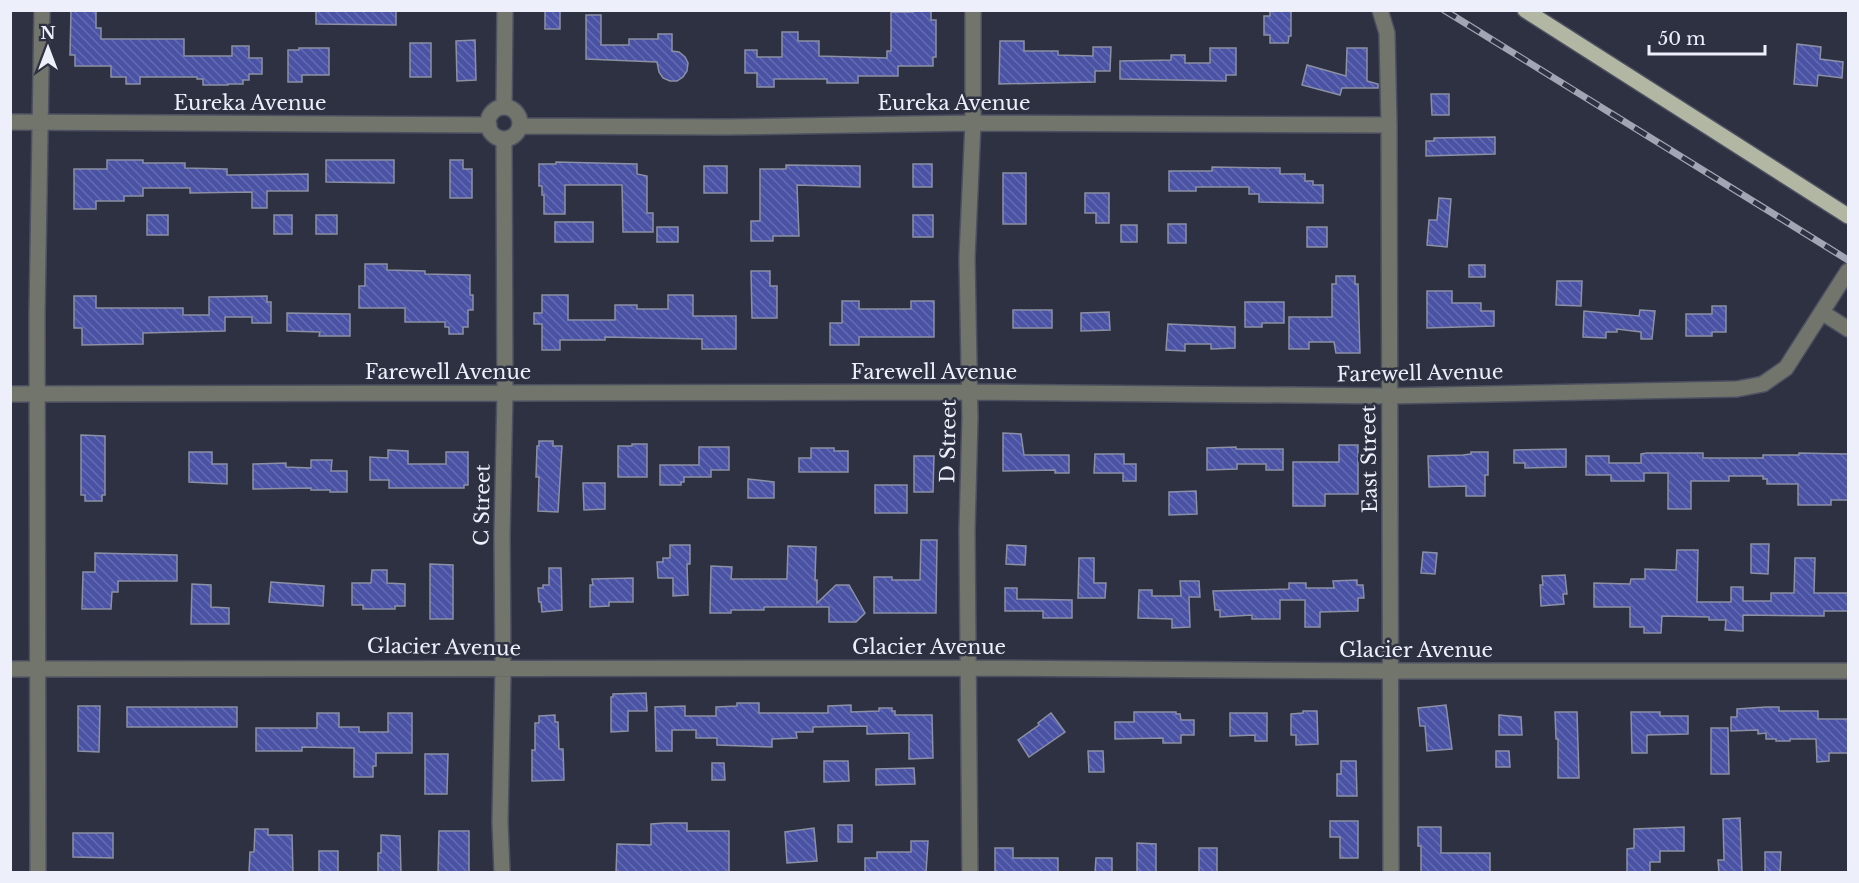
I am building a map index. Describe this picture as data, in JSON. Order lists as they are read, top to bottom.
{
  "streets": {
    "street": [
      "Eureka Avenue",
      "Farewell Avenue",
      "D Street",
      "East Street",
      "C Street",
      "Glacier Avenue"
    ]
  },
  "crossings": [
    ["Eureka Avenue", "D Street"],
    ["Eureka Avenue", "East Street"],
    ["Eureka Avenue", "C Street"],
    ["Farewell Avenue", "D Street"],
    ["Farewell Avenue", "East Street"],
    ["Farewell Avenue", "C Street"],
    ["D Street", "Glacier Avenue"],
    ["East Street", "Glacier Avenue"],
    ["C Street", "Glacier Avenue"]
  ],
  "scale_bar": "50 m",
  "north": "top"
}
